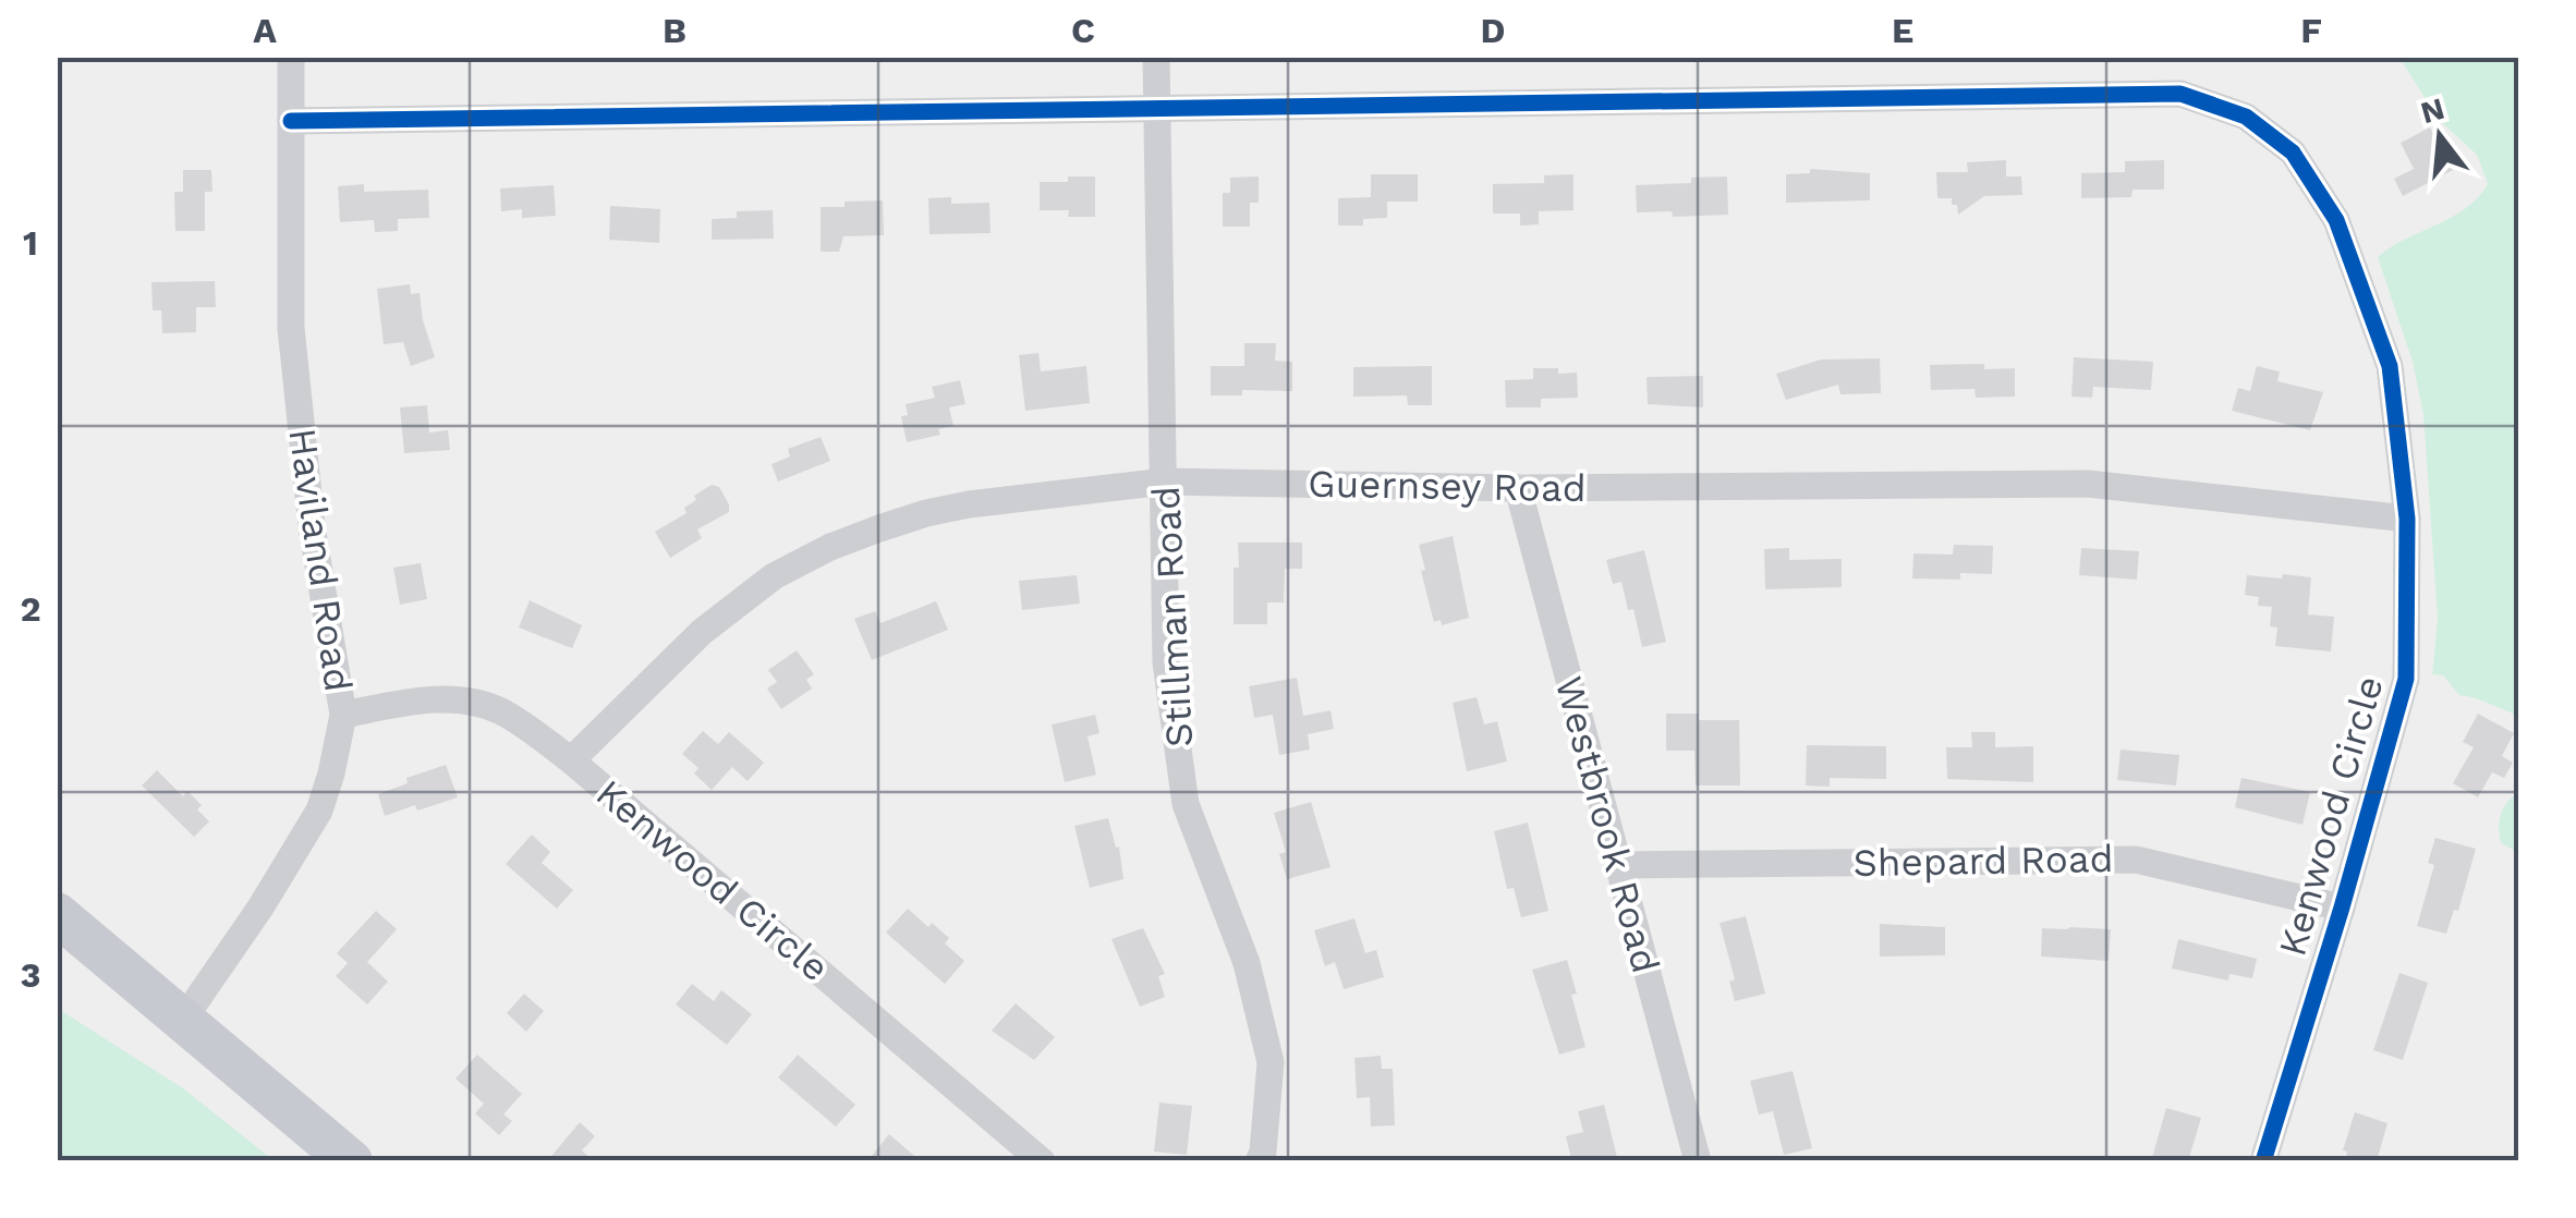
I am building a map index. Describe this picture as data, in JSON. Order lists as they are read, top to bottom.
{
  "streets": {
    "street": [
      "Guernsey Road",
      "Haviland Road",
      "Stillman Road",
      "Kenwood Circle",
      "Westbrook Road",
      "Shepard Road"
    ]
  },
  "crossings": [
    ["Guernsey Road", "Stillman Road"],
    ["Guernsey Road", "Kenwood Circle"],
    ["Guernsey Road", "Westbrook Road"],
    ["Haviland Road", "Kenwood Circle"],
    ["Stillman Road", "Kenwood Circle"],
    ["Kenwood Circle", "Shepard Road"],
    ["Westbrook Road", "Shepard Road"]
  ],
  "north": "top",
  "grid": {
    "columns": [
      "A",
      "B",
      "C",
      "D",
      "E",
      "F"
    ],
    "rows": ["1", "2", "3"]
  }
}
